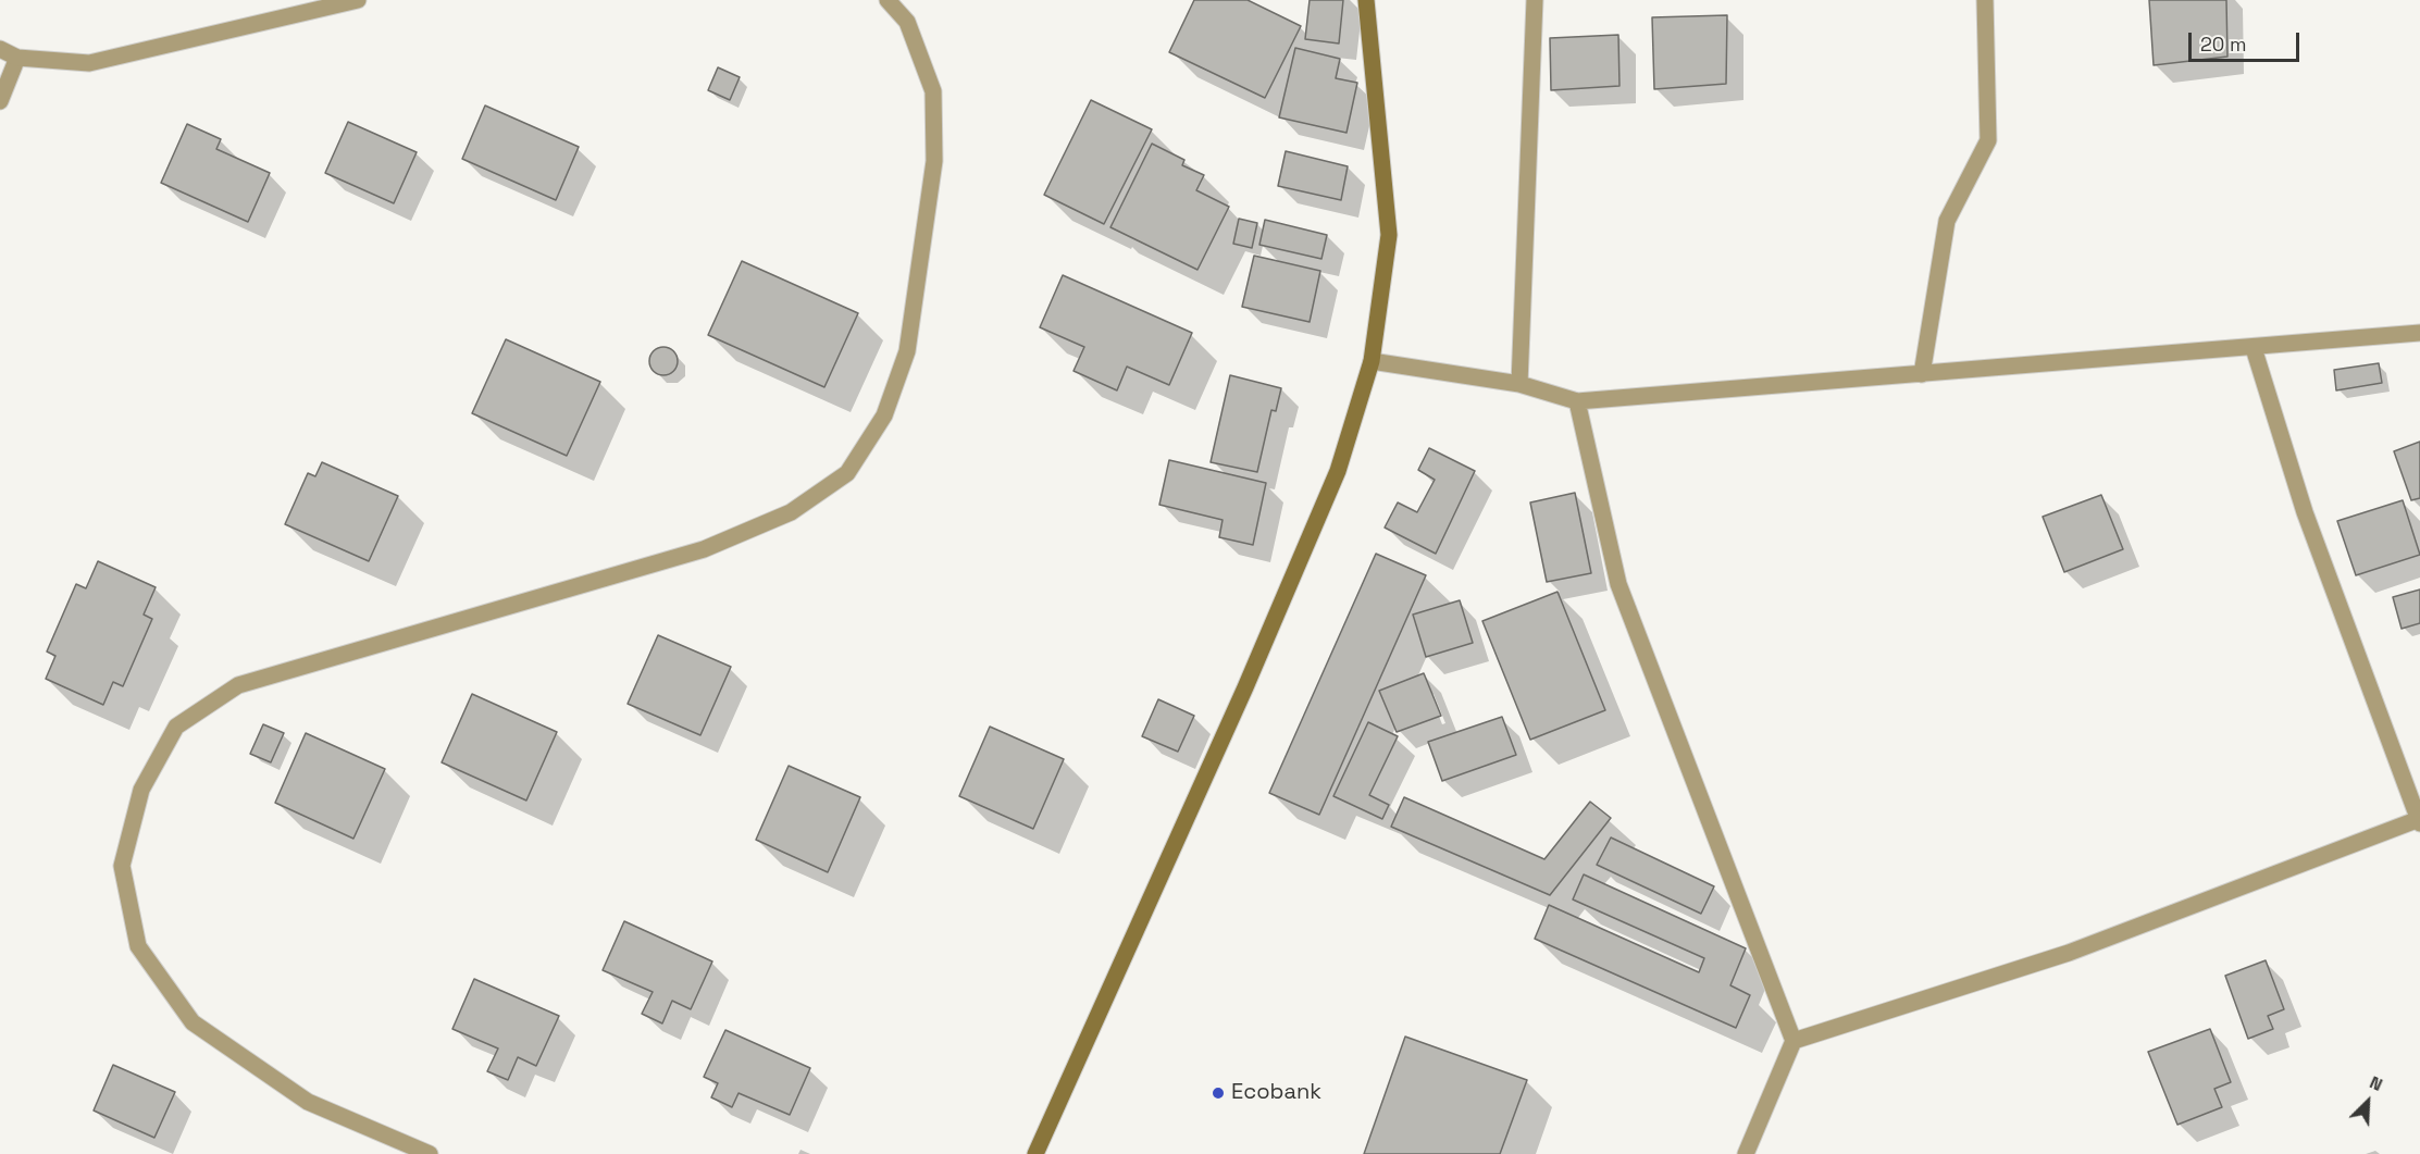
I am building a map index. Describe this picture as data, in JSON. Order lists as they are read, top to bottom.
{
  "places": ["Ecobank"],
  "scale_bar": "20 m",
  "north": "top right"
}
